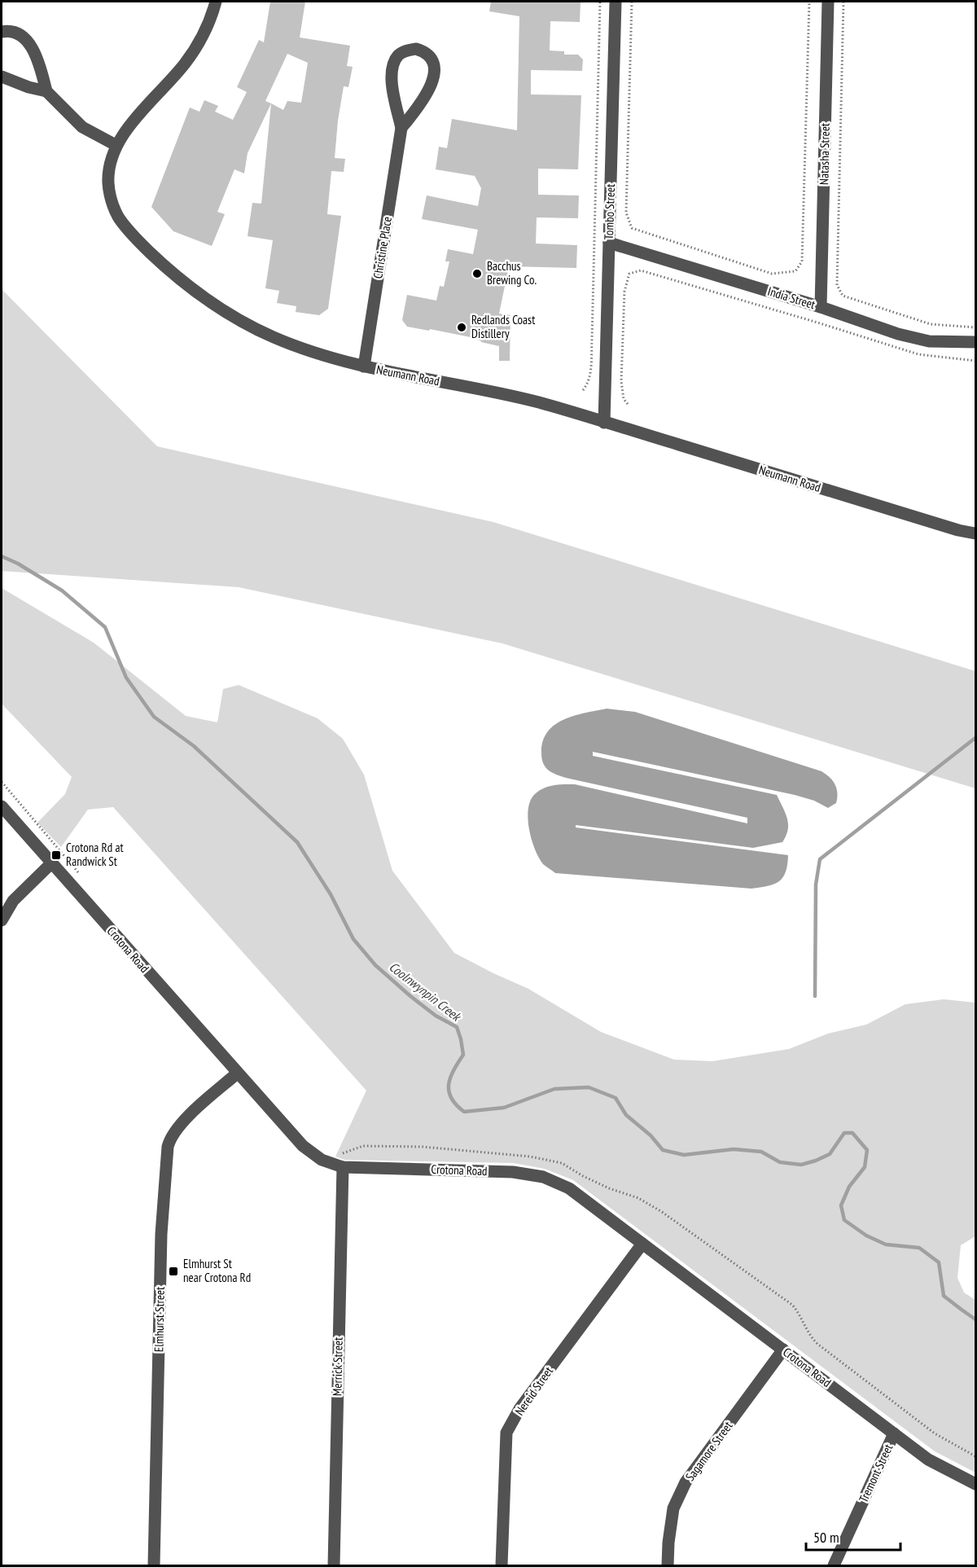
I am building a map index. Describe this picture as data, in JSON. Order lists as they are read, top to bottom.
{
  "streets": {
    "street": [
      "Natasha Street",
      "Tombo Street",
      "Christine Place",
      "India Street",
      "Neumann Road",
      "Crotona Road",
      "Elmhurst Street",
      "Merrick Street",
      "Nereid Street",
      "Sagamore Street",
      "Tremont Street"
    ]
  },
  "crossings": [
    ["Natasha Street", "India Street"],
    ["Tombo Street", "India Street"],
    ["Tombo Street", "Neumann Road"],
    ["Christine Place", "Neumann Road"],
    ["Crotona Road", "Elmhurst Street"],
    ["Crotona Road", "Merrick Street"],
    ["Crotona Road", "Nereid Street"],
    ["Crotona Road", "Sagamore Street"],
    ["Crotona Road", "Tremont Street"]
  ],
  "water": ["Coolnwynpin Creek"],
  "places": {
    "other": ["Bacchus Brewing Co.", "Redlands Coast Distillery"],
    "transit": ["Crotona Rd at Randwick St", "Elmhurst St near Crotona Rd"]
  },
  "scale_bar": "50 m"
}
